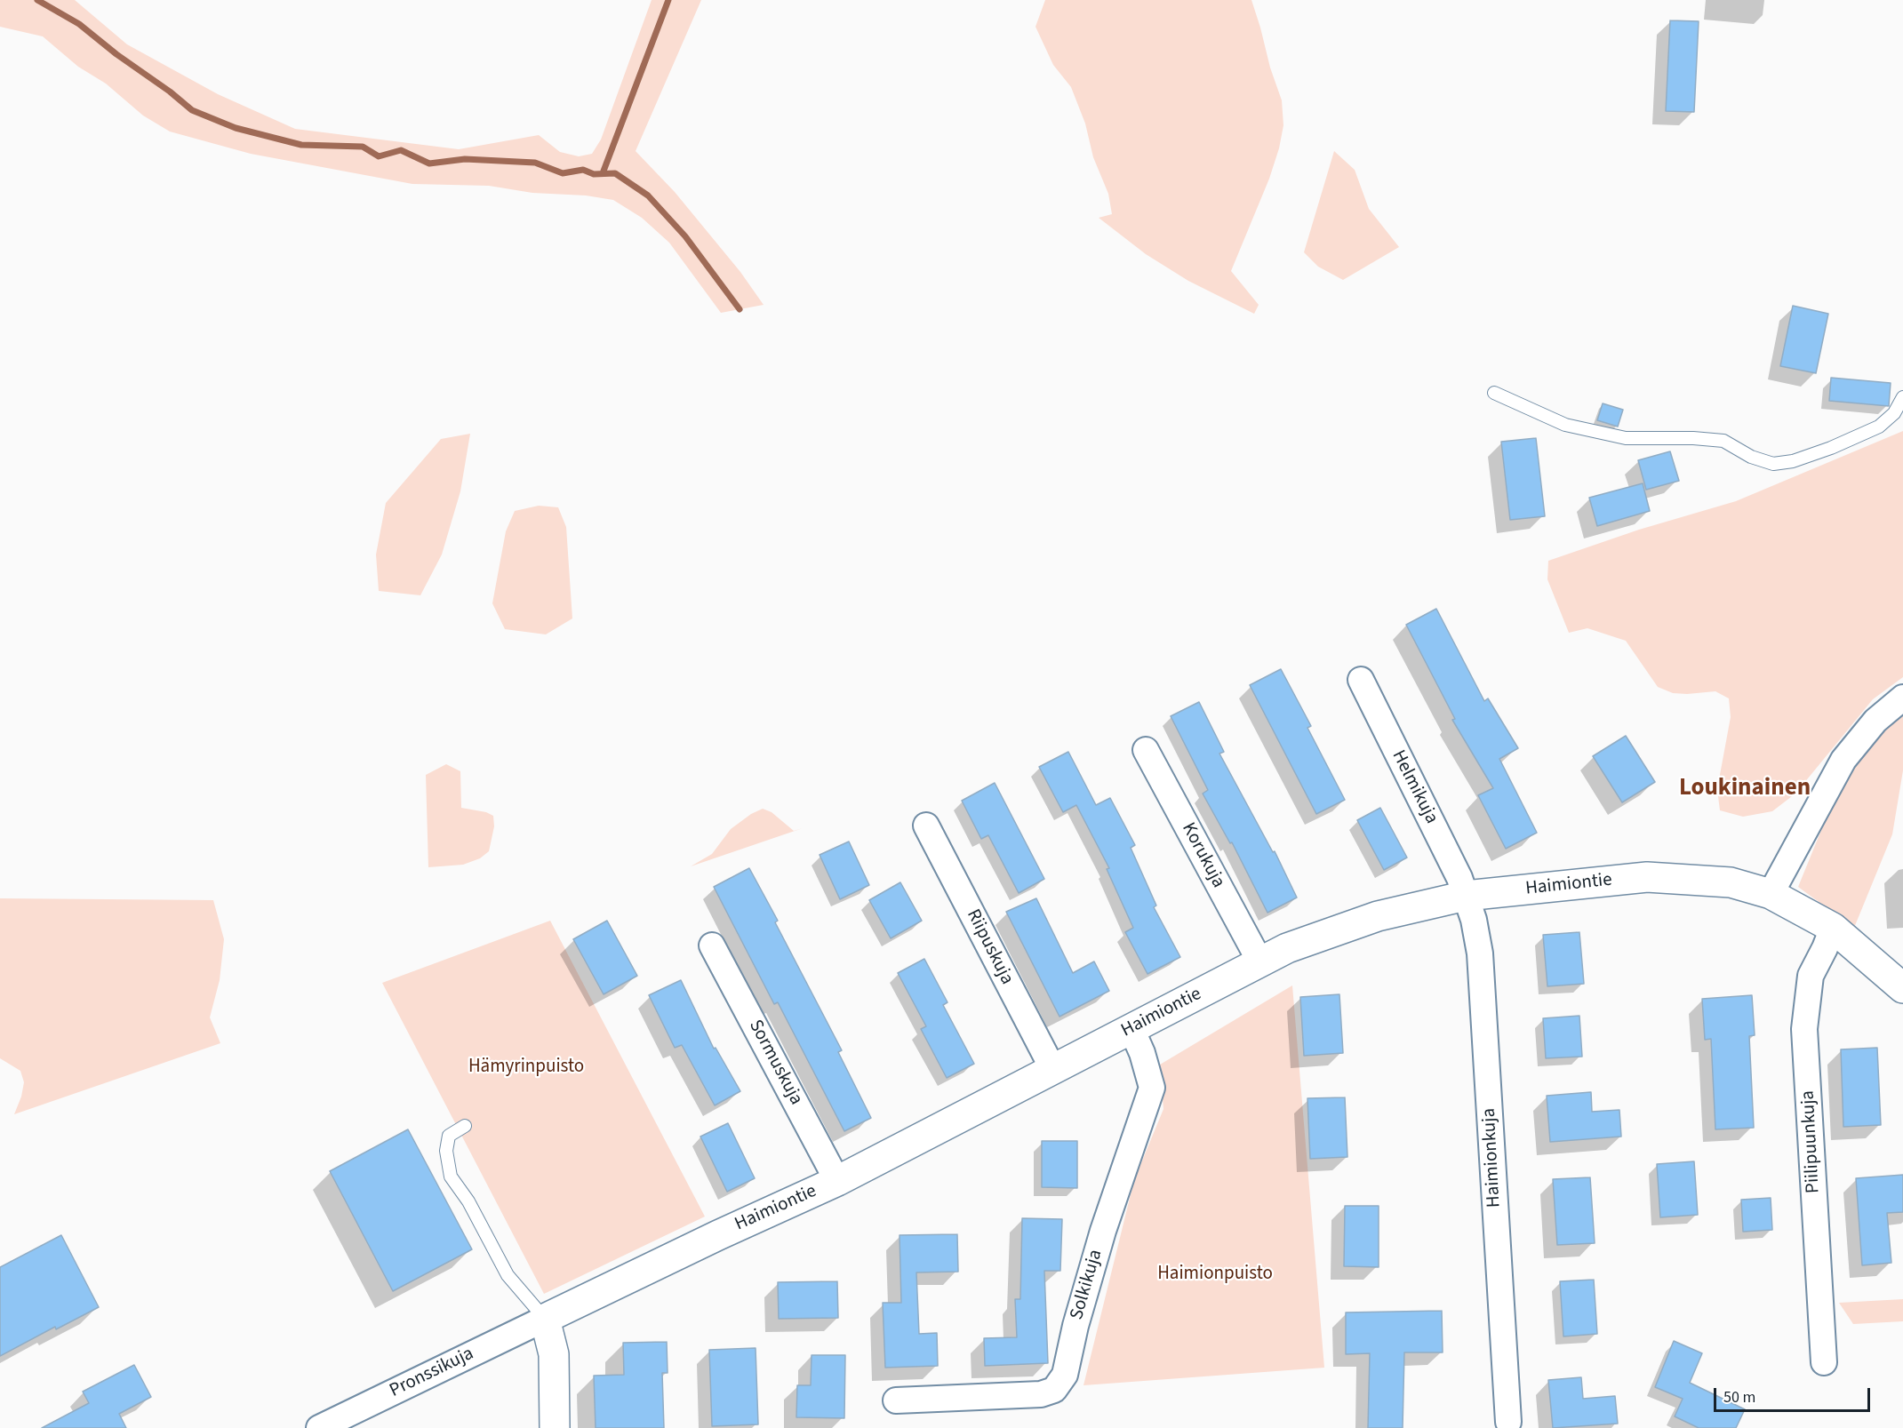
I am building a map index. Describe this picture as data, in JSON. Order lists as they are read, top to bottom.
{
  "streets": {
    "street": [
      "Helmikuja",
      "Korukuja",
      "Haimiontie",
      "Riipuskuja",
      "Sormuskuja",
      "Piilipuunkuja",
      "Haimionkuja",
      "Solkikuja",
      "Pronssikuja"
    ]
  },
  "crossings": [
    ["Helmikuja", "Haimiontie"],
    ["Helmikuja", "Haimionkuja"],
    ["Korukuja", "Haimiontie"],
    ["Haimiontie", "Riipuskuja"],
    ["Haimiontie", "Sormuskuja"],
    ["Haimiontie", "Piilipuunkuja"],
    ["Haimiontie", "Haimionkuja"],
    ["Haimiontie", "Solkikuja"],
    ["Haimiontie", "Pronssikuja"]
  ],
  "districts": ["Loukinainen"],
  "parks": ["Hämyrinpuisto", "Haimionpuisto"],
  "scale_bar": "50 m"
}
